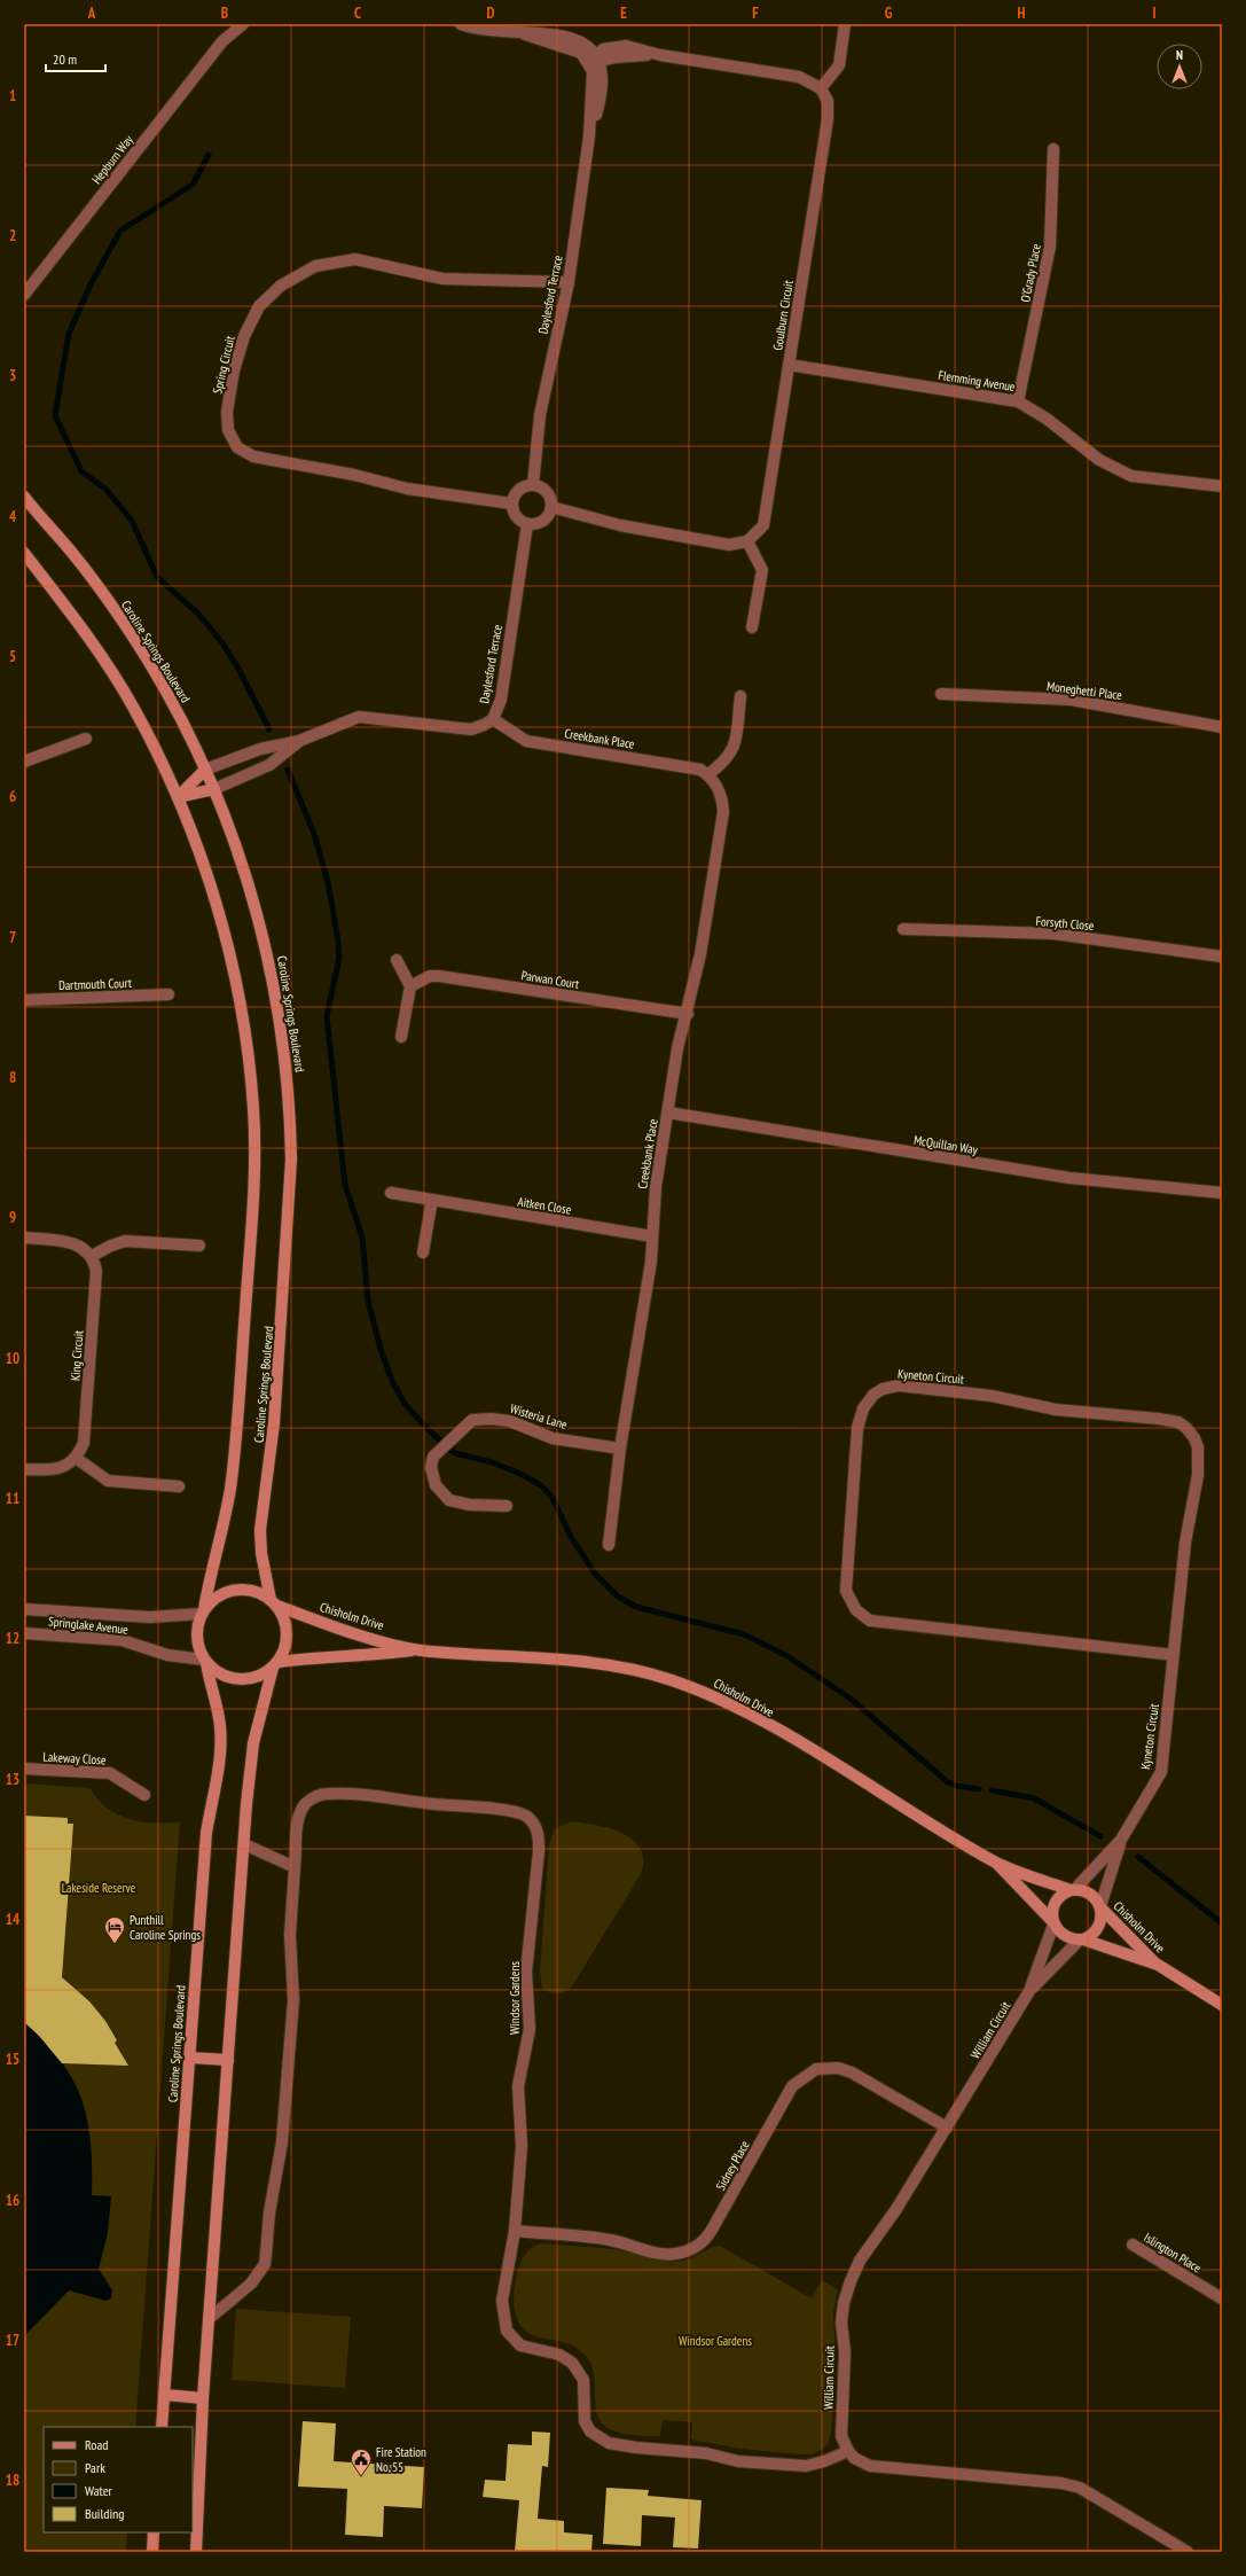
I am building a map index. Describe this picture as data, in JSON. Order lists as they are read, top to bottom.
{
  "streets": {
    "main road": ["Caroline Springs Boulevard", "Chisholm Drive"],
    "street": [
      "Hepburn Way",
      "O'Grady Place",
      "Daylesford Terrace",
      "Goulburn Circuit",
      "Spring Circuit",
      "Flemming Avenue",
      "Moneghetti Place",
      "Creekbank Place",
      "Forsyth Close",
      "Parwan Court",
      "Dartmouth Court",
      "McQuillan Way",
      "Aitken Close",
      "King Circuit",
      "Kyneton Circuit",
      "Wisteria Lane",
      "Springlake Avenue",
      "Lakeway Close",
      "Windsor Gardens",
      "William Circuit",
      "Sidney Place",
      "Islington Place"
    ]
  },
  "crossings": [
    ["O'Grady Place", "Flemming Avenue"],
    ["Daylesford Terrace", "Spring Circuit"],
    ["Daylesford Terrace", "Caroline Springs Boulevard"],
    ["Daylesford Terrace", "Creekbank Place"],
    ["Goulburn Circuit", "Flemming Avenue"],
    ["Caroline Springs Boulevard", "Chisholm Drive"],
    ["Caroline Springs Boulevard", "Springlake Avenue"],
    ["Creekbank Place", "Parwan Court"],
    ["Creekbank Place", "McQuillan Way"],
    ["Creekbank Place", "Aitken Close"],
    ["Creekbank Place", "Wisteria Lane"],
    ["Kyneton Circuit", "Chisholm Drive"],
    ["Kyneton Circuit", "William Circuit"],
    ["Chisholm Drive", "Springlake Avenue"],
    ["Chisholm Drive", "William Circuit"],
    ["Windsor Gardens", "William Circuit"],
    ["Windsor Gardens", "Sidney Place"],
    ["William Circuit", "Sidney Place"]
  ],
  "parks": ["Lakeside Reserve", "Windsor Gardens"],
  "places": {
    "hotel": ["Punthill Caroline Springs"],
    "public building": ["Fire Station No. 55"]
  },
  "legend": [
    "Road",
    "Park",
    "Water",
    "Building"
  ],
  "scale_bar": "20 m",
  "north": "top",
  "grid": {
    "columns": [
      "A",
      "B",
      "C",
      "D",
      "E",
      "F",
      "G",
      "H",
      "I"
    ],
    "rows": [
      "1",
      "2",
      "3",
      "4",
      "5",
      "6",
      "7",
      "8",
      "9",
      "10",
      "11",
      "12",
      "13",
      "14",
      "15",
      "16",
      "17",
      "18"
    ]
  }
}
